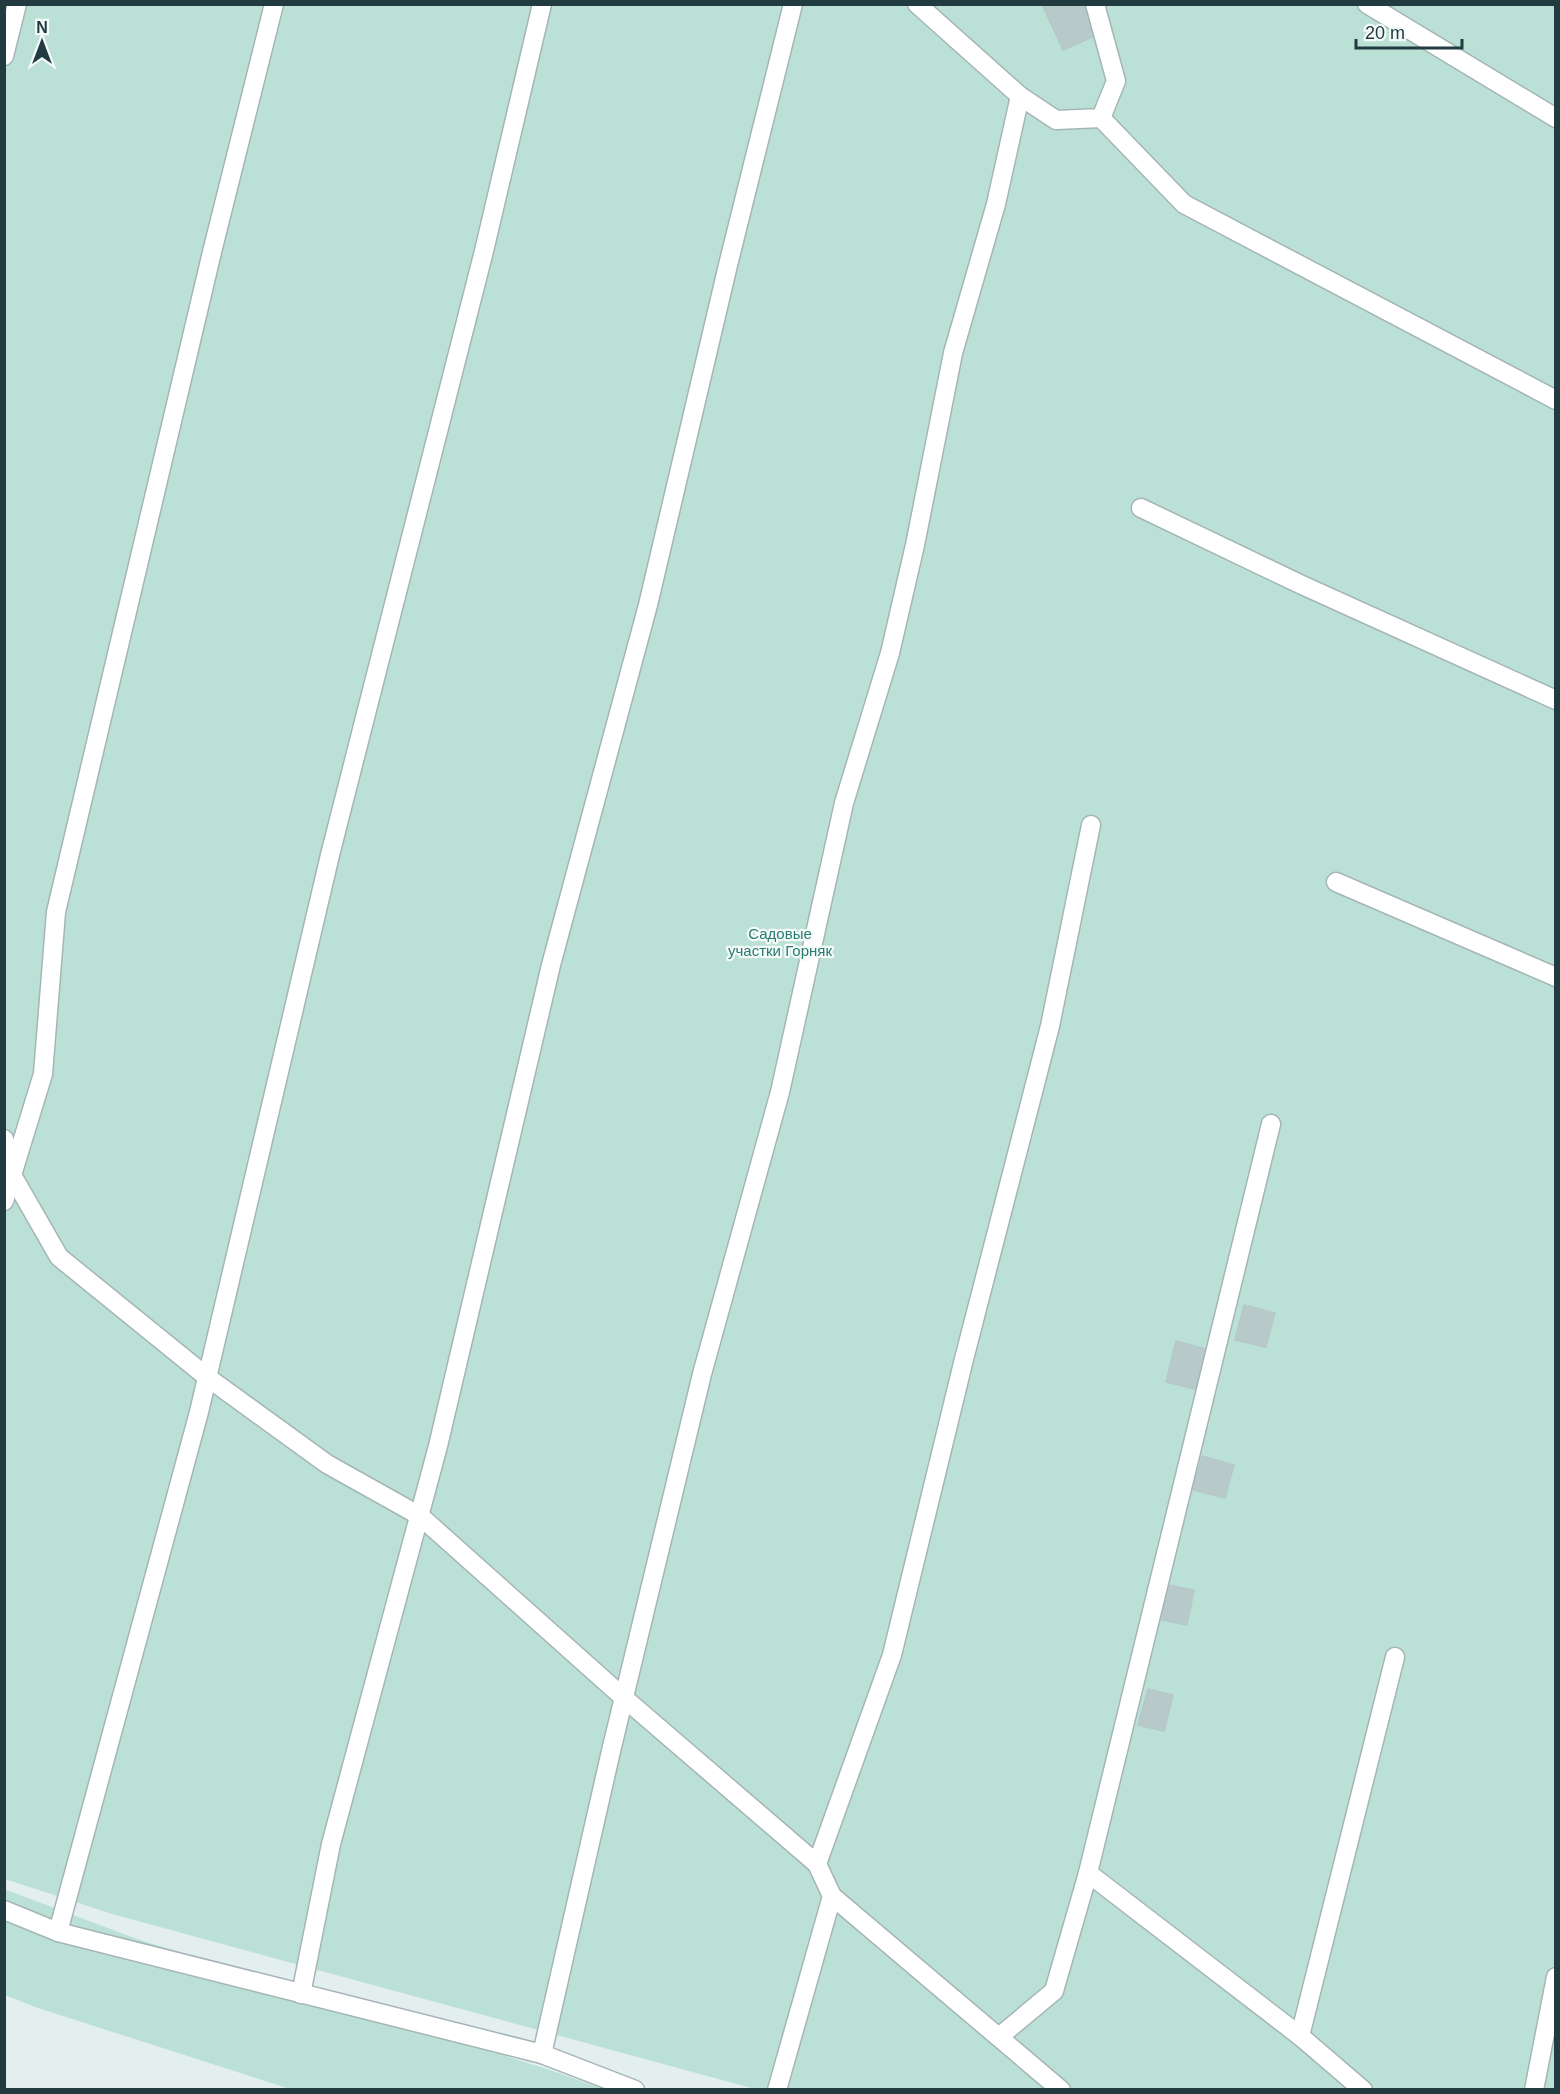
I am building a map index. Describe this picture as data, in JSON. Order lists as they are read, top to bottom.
{
  "parks": ["Садовые участки Горняк"],
  "scale_bar": "20 m",
  "north": "top"
}
